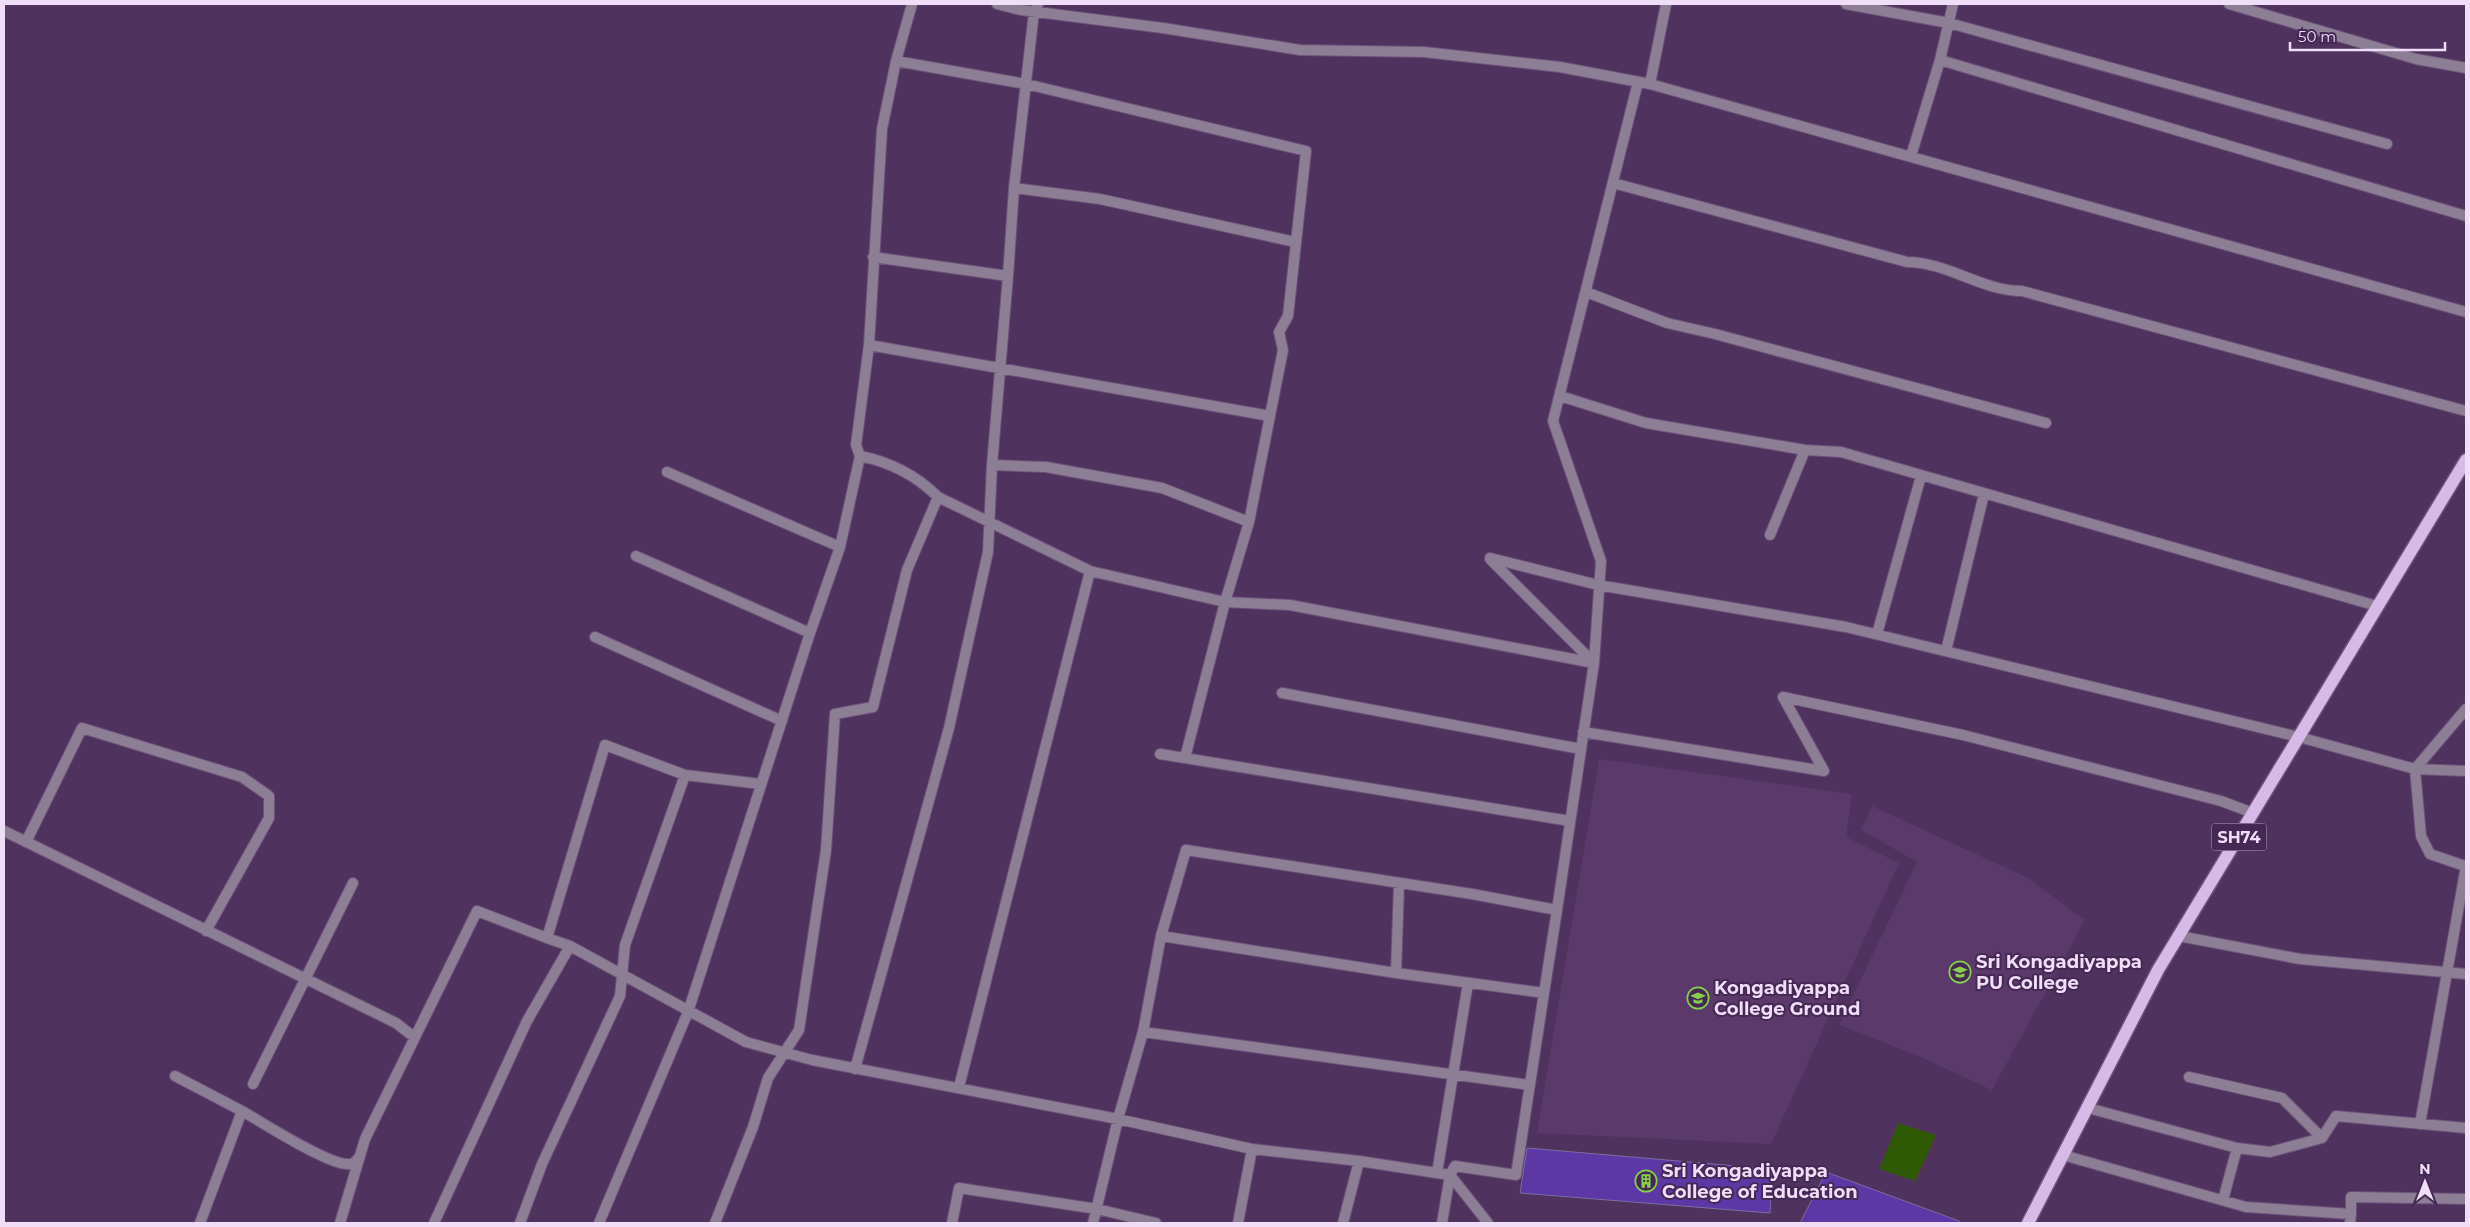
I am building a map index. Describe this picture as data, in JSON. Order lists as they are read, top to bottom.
{
  "streets": {
    "main road": ["SH74"]
  },
  "places": {
    "school or university": ["Sri Kongadiyappa PU College", "Kongadiyappa College Ground"],
    "building": ["Sri Kongadiyappa College of Education"]
  },
  "scale_bar": "50 m",
  "north": "top"
}
